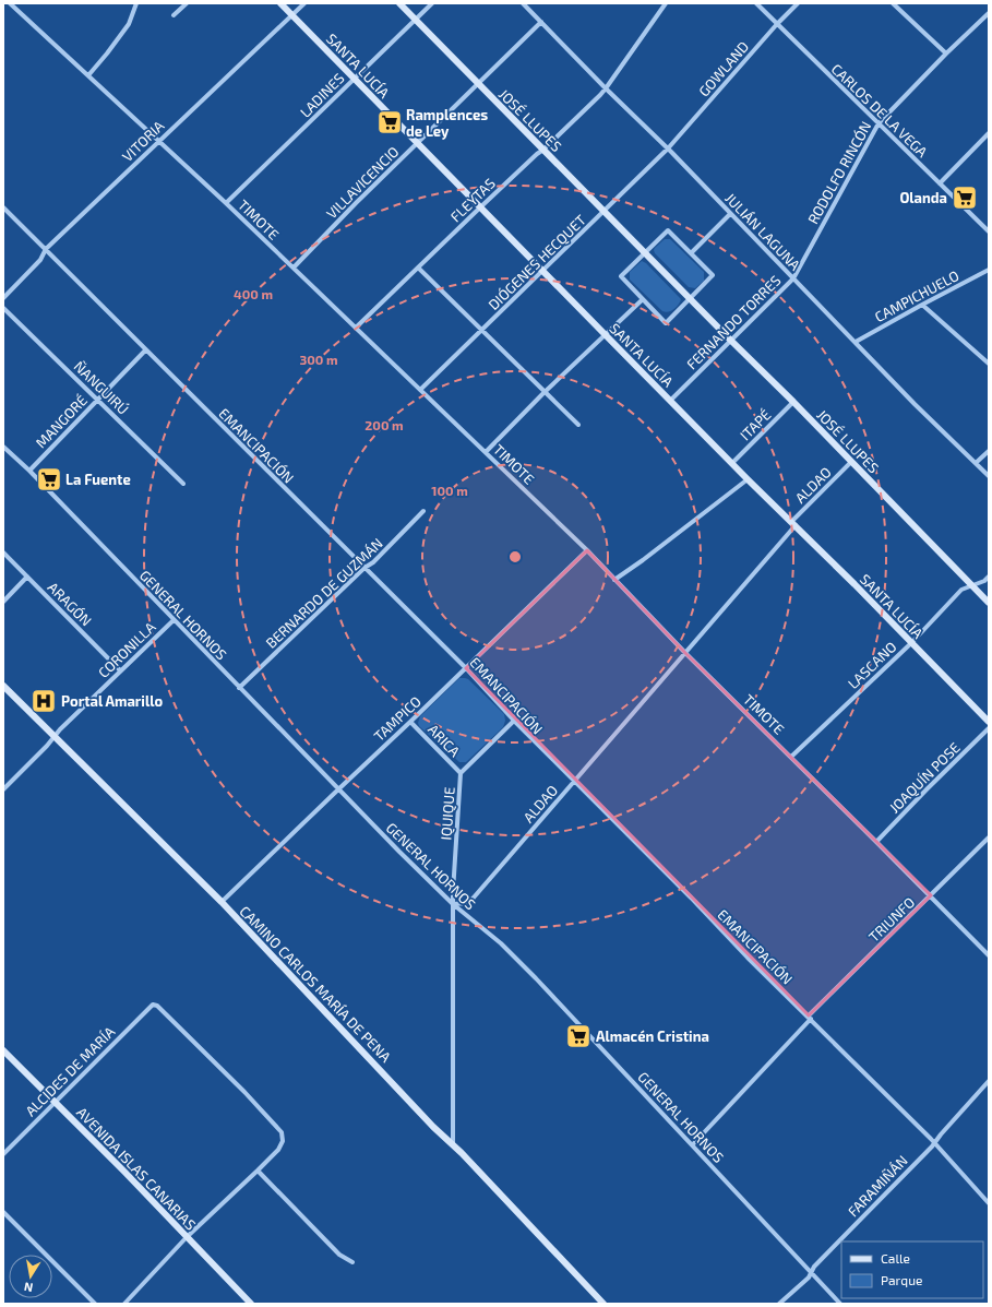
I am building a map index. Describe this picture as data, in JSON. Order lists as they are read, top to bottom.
{
  "streets": {
    "street": [
      "SANTA LUCÍA",
      "GOWLAND",
      "LADINES",
      "CARLOS DE LA VEGA",
      "JOSÉ LLUPES",
      "VITORIA",
      "RODOLFO RINCÓN",
      "VILLAVICENCIO",
      "FLEYTAS",
      "TIMOTE",
      "JULIÁN LAGUNA",
      "DIÓGENES HECQUET",
      "CAMPICHUELO",
      "FERNANDO TORRES",
      "ÑANGUIRÚ",
      "MANGORÉ",
      "ITAPÉ",
      "EMANCIPACIÓN",
      "ALDAO",
      "BERNARDO DE GUZMÁN",
      "ARAGÓN",
      "GENERAL HORNOS",
      "CORONILLA",
      "LASCANO",
      "TAMPICO",
      "ARICA",
      "JOAQUÍN POSE",
      "IQUIQUE",
      "TRIUNFO",
      "CAMINO CARLOS MARÍA DE PENA",
      "ALCIDES DE MARÍA",
      "AVENIDA ISLAS CANARIAS",
      "FARAMIÑÁN"
    ]
  },
  "crossings": [
    ["SANTA LUCÍA", "LADINES"],
    ["SANTA LUCÍA", "VITORIA"],
    ["SANTA LUCÍA", "VILLAVICENCIO"],
    ["SANTA LUCÍA", "FLEYTAS"],
    ["SANTA LUCÍA", "DIÓGENES HECQUET"],
    ["SANTA LUCÍA", "FERNANDO TORRES"],
    ["SANTA LUCÍA", "ITAPÉ"],
    ["SANTA LUCÍA", "ALDAO"],
    ["SANTA LUCÍA", "LASCANO"],
    ["GOWLAND", "CARLOS DE LA VEGA"],
    ["GOWLAND", "JULIÁN LAGUNA"],
    ["GOWLAND", "DIÓGENES HECQUET"],
    ["LADINES", "JOSÉ LLUPES"],
    ["LADINES", "TIMOTE"],
    ["CARLOS DE LA VEGA", "RODOLFO RINCÓN"],
    ["JOSÉ LLUPES", "VILLAVICENCIO"],
    ["JOSÉ LLUPES", "FLEYTAS"],
    ["JOSÉ LLUPES", "DIÓGENES HECQUET"],
    ["JOSÉ LLUPES", "FERNANDO TORRES"],
    ["JOSÉ LLUPES", "ITAPÉ"],
    ["JOSÉ LLUPES", "ALDAO"],
    ["JOSÉ LLUPES", "LASCANO"],
    ["VITORIA", "TIMOTE"],
    ["VITORIA", "EMANCIPACIÓN"],
    ["RODOLFO RINCÓN", "JULIÁN LAGUNA"],
    ["RODOLFO RINCÓN", "FERNANDO TORRES"],
    ["VILLAVICENCIO", "TIMOTE"],
    ["VILLAVICENCIO", "JULIÁN LAGUNA"],
    ["FLEYTAS", "TIMOTE"],
    ["FLEYTAS", "JULIÁN LAGUNA"],
    ["TIMOTE", "DIÓGENES HECQUET"],
    ["TIMOTE", "ALDAO"],
    ["TIMOTE", "LASCANO"],
    ["TIMOTE", "TAMPICO"],
    ["TIMOTE", "JOAQUÍN POSE"],
    ["TIMOTE", "TRIUNFO"],
    ["JULIÁN LAGUNA", "DIÓGENES HECQUET"],
    ["JULIÁN LAGUNA", "CAMPICHUELO"],
    ["JULIÁN LAGUNA", "FERNANDO TORRES"],
    ["ÑANGUIRÚ", "MANGORÉ"],
    ["MANGORÉ", "EMANCIPACIÓN"],
    ["MANGORÉ", "GENERAL HORNOS"],
    ["EMANCIPACIÓN", "ALDAO"],
    ["EMANCIPACIÓN", "BERNARDO DE GUZMÁN"],
    ["EMANCIPACIÓN", "TAMPICO"],
    ["EMANCIPACIÓN", "IQUIQUE"],
    ["EMANCIPACIÓN", "TRIUNFO"],
    ["EMANCIPACIÓN", "FARAMIÑÁN"],
    ["ALDAO", "GENERAL HORNOS"],
    ["ALDAO", "IQUIQUE"],
    ["BERNARDO DE GUZMÁN", "GENERAL HORNOS"],
    ["ARAGÓN", "CORONILLA"],
    ["GENERAL HORNOS", "CORONILLA"],
    ["GENERAL HORNOS", "TAMPICO"],
    ["GENERAL HORNOS", "IQUIQUE"],
    ["GENERAL HORNOS", "TRIUNFO"],
    ["GENERAL HORNOS", "FARAMIÑÁN"],
    ["CORONILLA", "CAMINO CARLOS MARÍA DE PENA"],
    ["TAMPICO", "ARICA"],
    ["TAMPICO", "CAMINO CARLOS MARÍA DE PENA"],
    ["ARICA", "IQUIQUE"],
    ["ALCIDES DE MARÍA", "AVENIDA ISLAS CANARIAS"]
  ],
  "places": {
    "supermarket": [
      "Ramplences de Ley",
      "Olanda",
      "La Fuente",
      "Almacén Cristina"
    ],
    "hospital": ["Portal Amarillo"]
  },
  "legend": ["Calle", "Parque"],
  "north": "bottom",
  "rings": [
    "400 m",
    "300 m",
    "200 m",
    "100 m"
  ]
}
